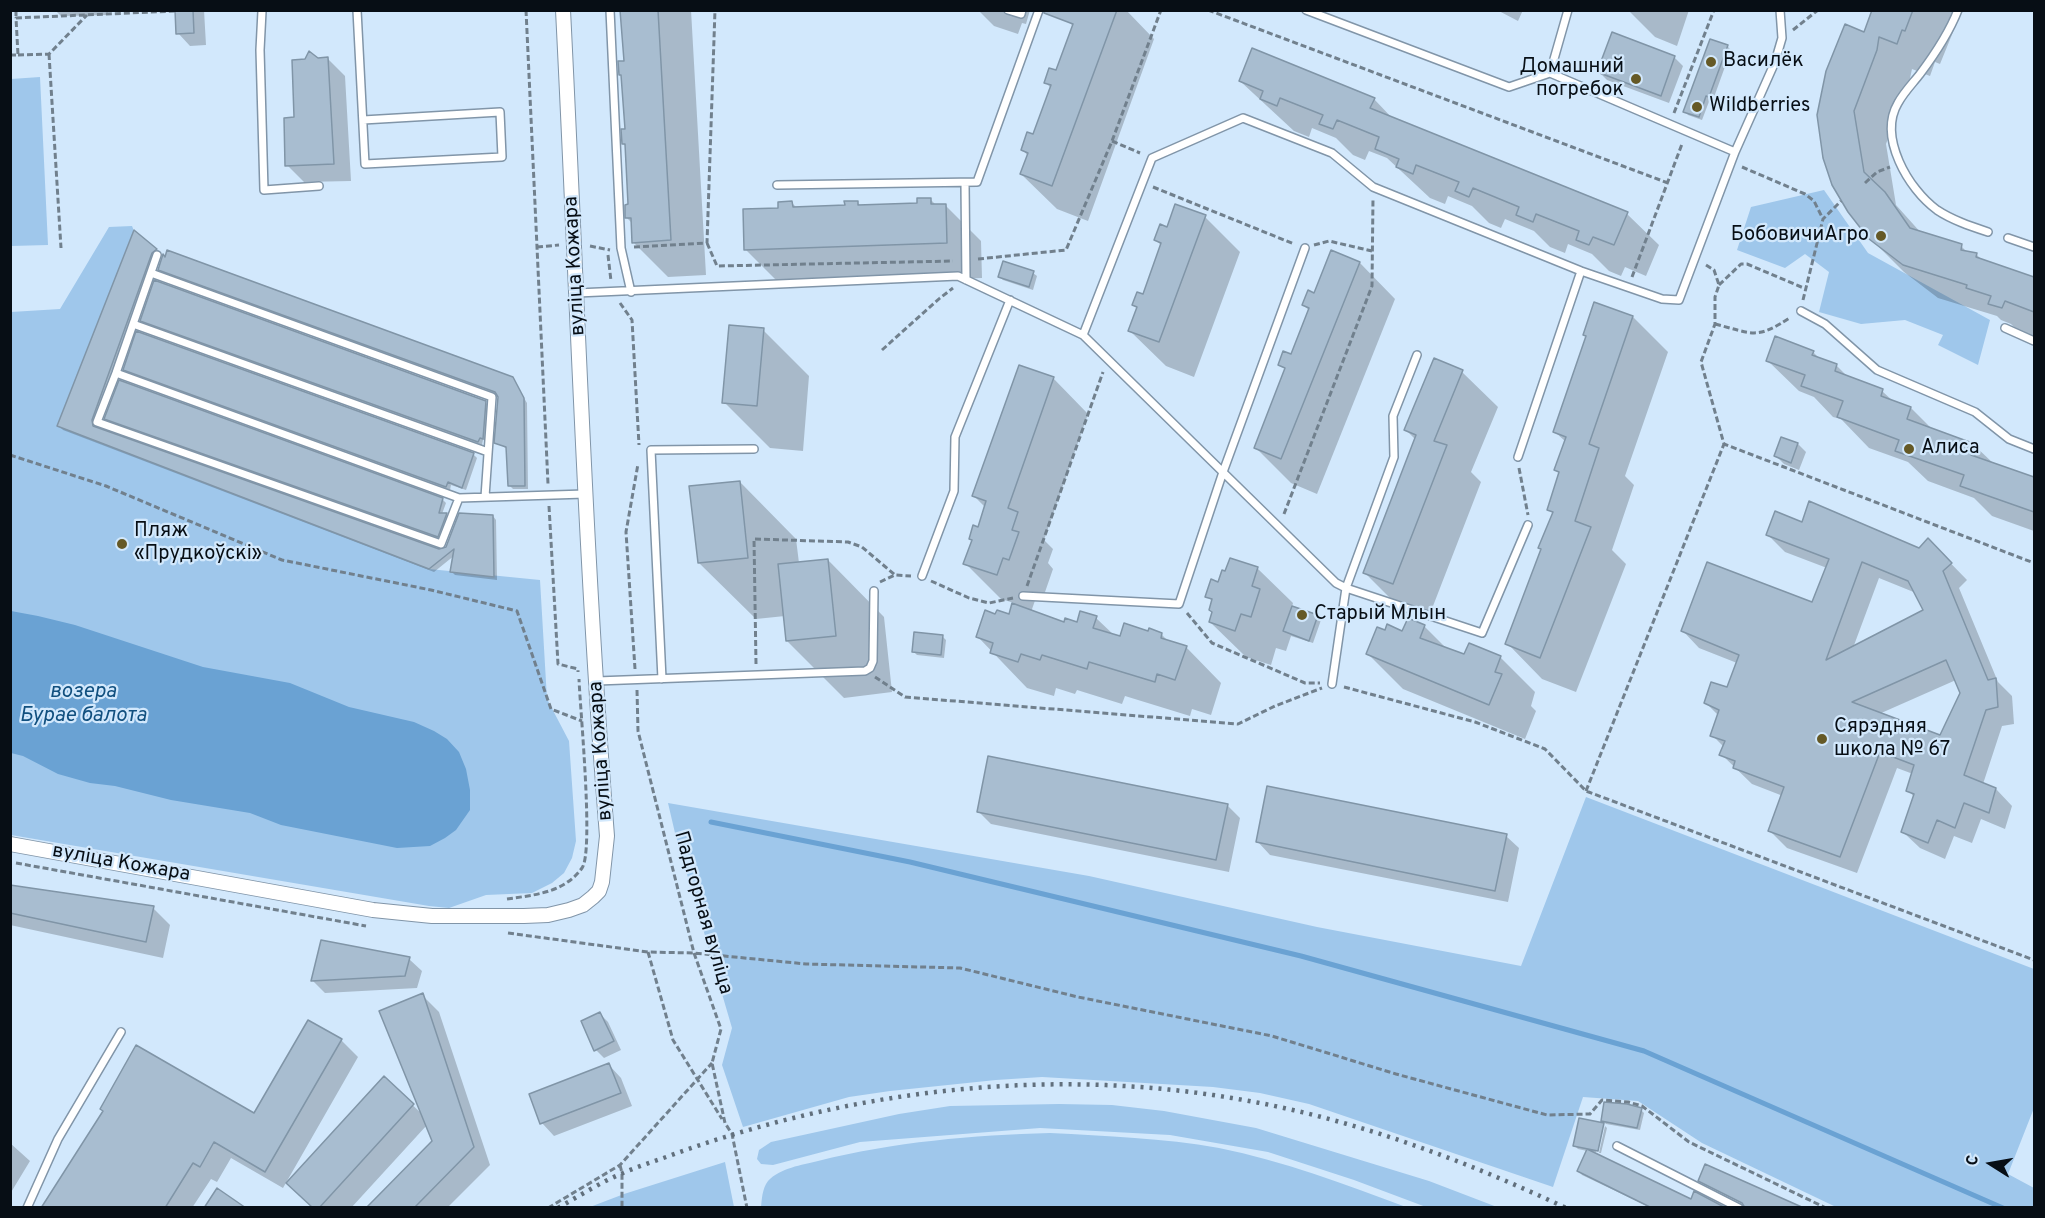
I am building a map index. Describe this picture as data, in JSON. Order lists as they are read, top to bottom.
{
  "streets": {
    "street": ["вуліца Кожара"],
    "path": ["Падгорная вуліца"]
  },
  "water": ["возера Бурае балота"],
  "places": [
    "Василёк",
    "Домашний погребок",
    "Wildberries",
    "БобовичиАгро",
    "Алиса",
    "Пляж «Прудкоўскі»",
    "Старый Млын",
    "Сярэдняя школа № 67"
  ],
  "north": "left"
}
